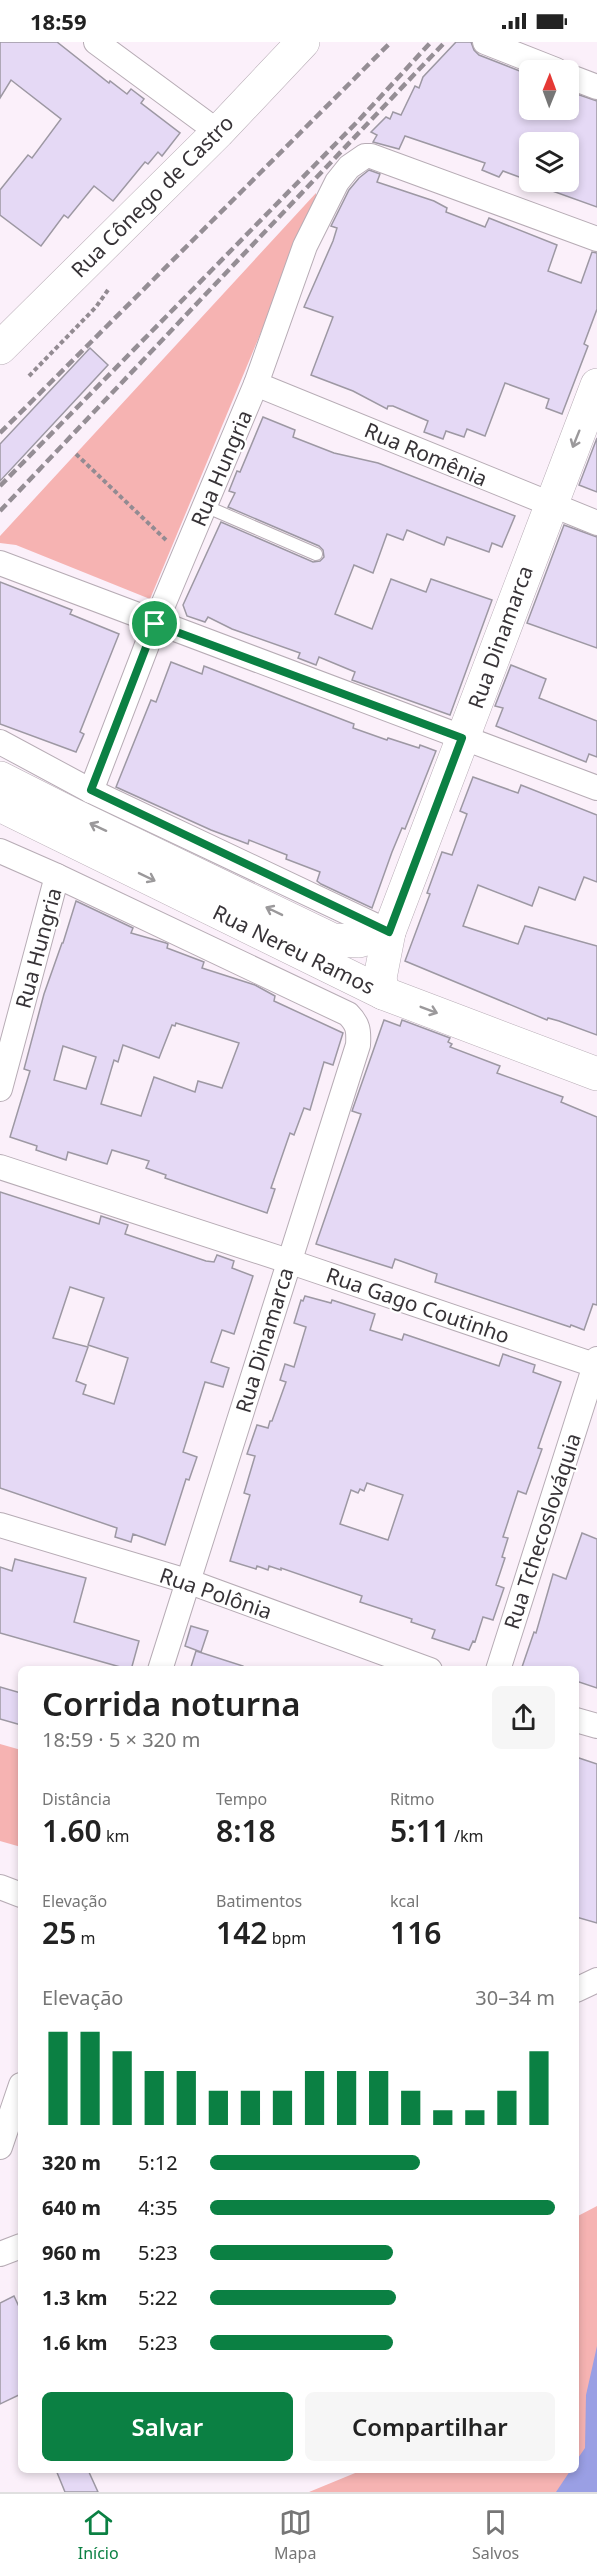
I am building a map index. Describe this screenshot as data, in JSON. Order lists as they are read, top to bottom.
{
  "streets": {
    "street": [
      "Rua Cônego de Castro",
      "Rua Romênia",
      "Rua Hungria",
      "Rua Dinamarca",
      "Rua Nereu Ramos",
      "Rua Gago Coutinho",
      "Rua Tchecoslováquia",
      "Rua Polônia"
    ]
  },
  "crossings": [
    ["Rua Romênia", "Rua Hungria"],
    ["Rua Romênia", "Rua Dinamarca"],
    ["Rua Hungria", "Rua Nereu Ramos"],
    ["Rua Dinamarca", "Rua Nereu Ramos"],
    ["Rua Dinamarca", "Rua Gago Coutinho"],
    ["Rua Dinamarca", "Rua Polônia"],
    ["Rua Gago Coutinho", "Rua Tchecoslováquia"]
  ],
  "north": "top",
  "page": {
    "status": "18:59",
    "heading": ["Corrida noturna", "18:59 · 5 × 320 m"],
    "stats": [
      ["Distância", "1.60 km"],
      ["Tempo", "8:18"],
      ["Ritmo", "5:11 /km"],
      ["Elevação", "25 m"],
      ["Batimentos", "142 bpm"],
      ["kcal", "116"]
    ],
    "chart": ["Elevação", "30–34 m"],
    "list": [
      {
        "name": "320 m",
        "note": "5:12"
      },
      {
        "name": "640 m",
        "note": "4:35"
      },
      {
        "name": "960 m",
        "note": "5:23"
      },
      {
        "name": "1.3 km",
        "note": "5:22"
      },
      {
        "name": "1.6 km",
        "note": "5:23"
      }
    ],
    "buttons": ["Salvar", "Compartilhar"],
    "tabs": ["Início", "Mapa", "Salvos"]
  }
}
